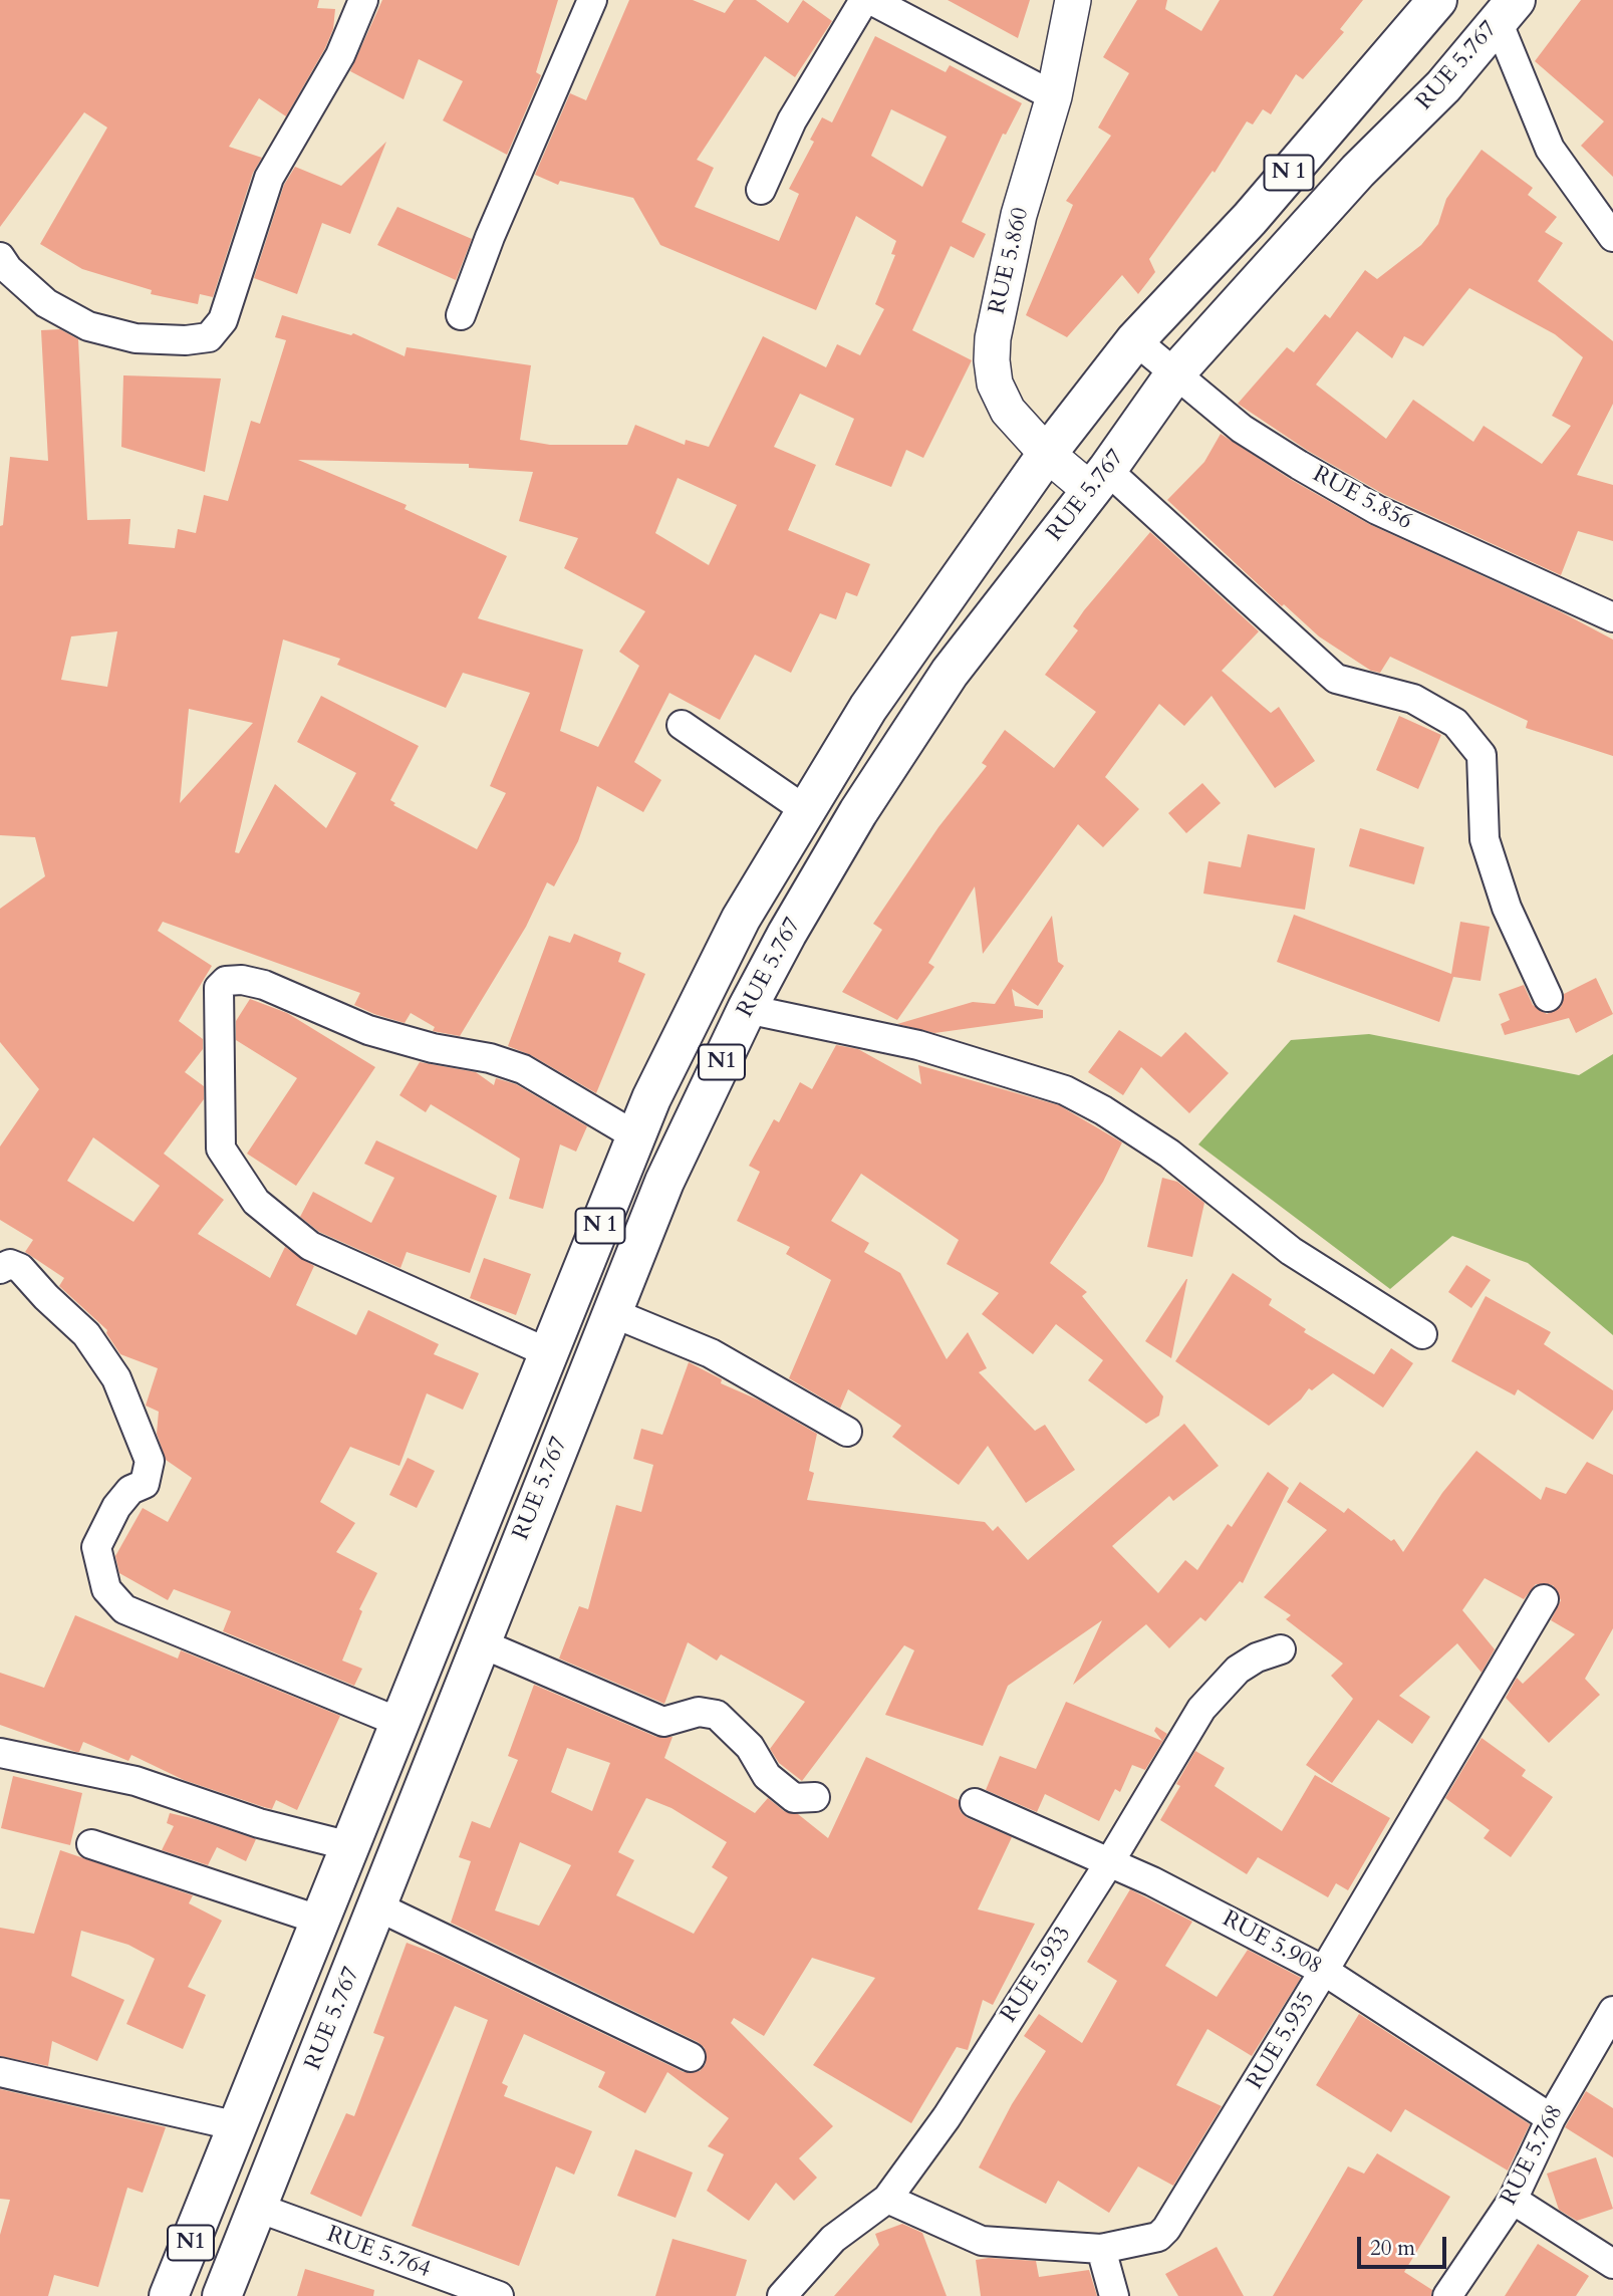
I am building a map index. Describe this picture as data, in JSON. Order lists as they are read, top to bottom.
{
  "streets": {
    "highway": ["RUE 5.767", "N 1", "N1"],
    "street": [
      "RUE 5.860",
      "RUE 5.856",
      "RUE 5.908",
      "RUE 5.933",
      "RUE 5.935",
      "RUE 5.768",
      "RUE 5.764"
    ]
  },
  "crossings": [
    ["RUE 5.767", "RUE 5.860"],
    ["RUE 5.767", "RUE 5.856"],
    ["RUE 5.767", "RUE 5.764"],
    ["N 1", "RUE 5.860"],
    ["N 1", "RUE 5.856"],
    ["N 1", "N1"],
    ["RUE 5.908", "RUE 5.933"],
    ["RUE 5.908", "RUE 5.935"],
    ["RUE 5.908", "RUE 5.768"],
    ["RUE 5.933", "RUE 5.935"]
  ],
  "scale_bar": "20 m"
}
